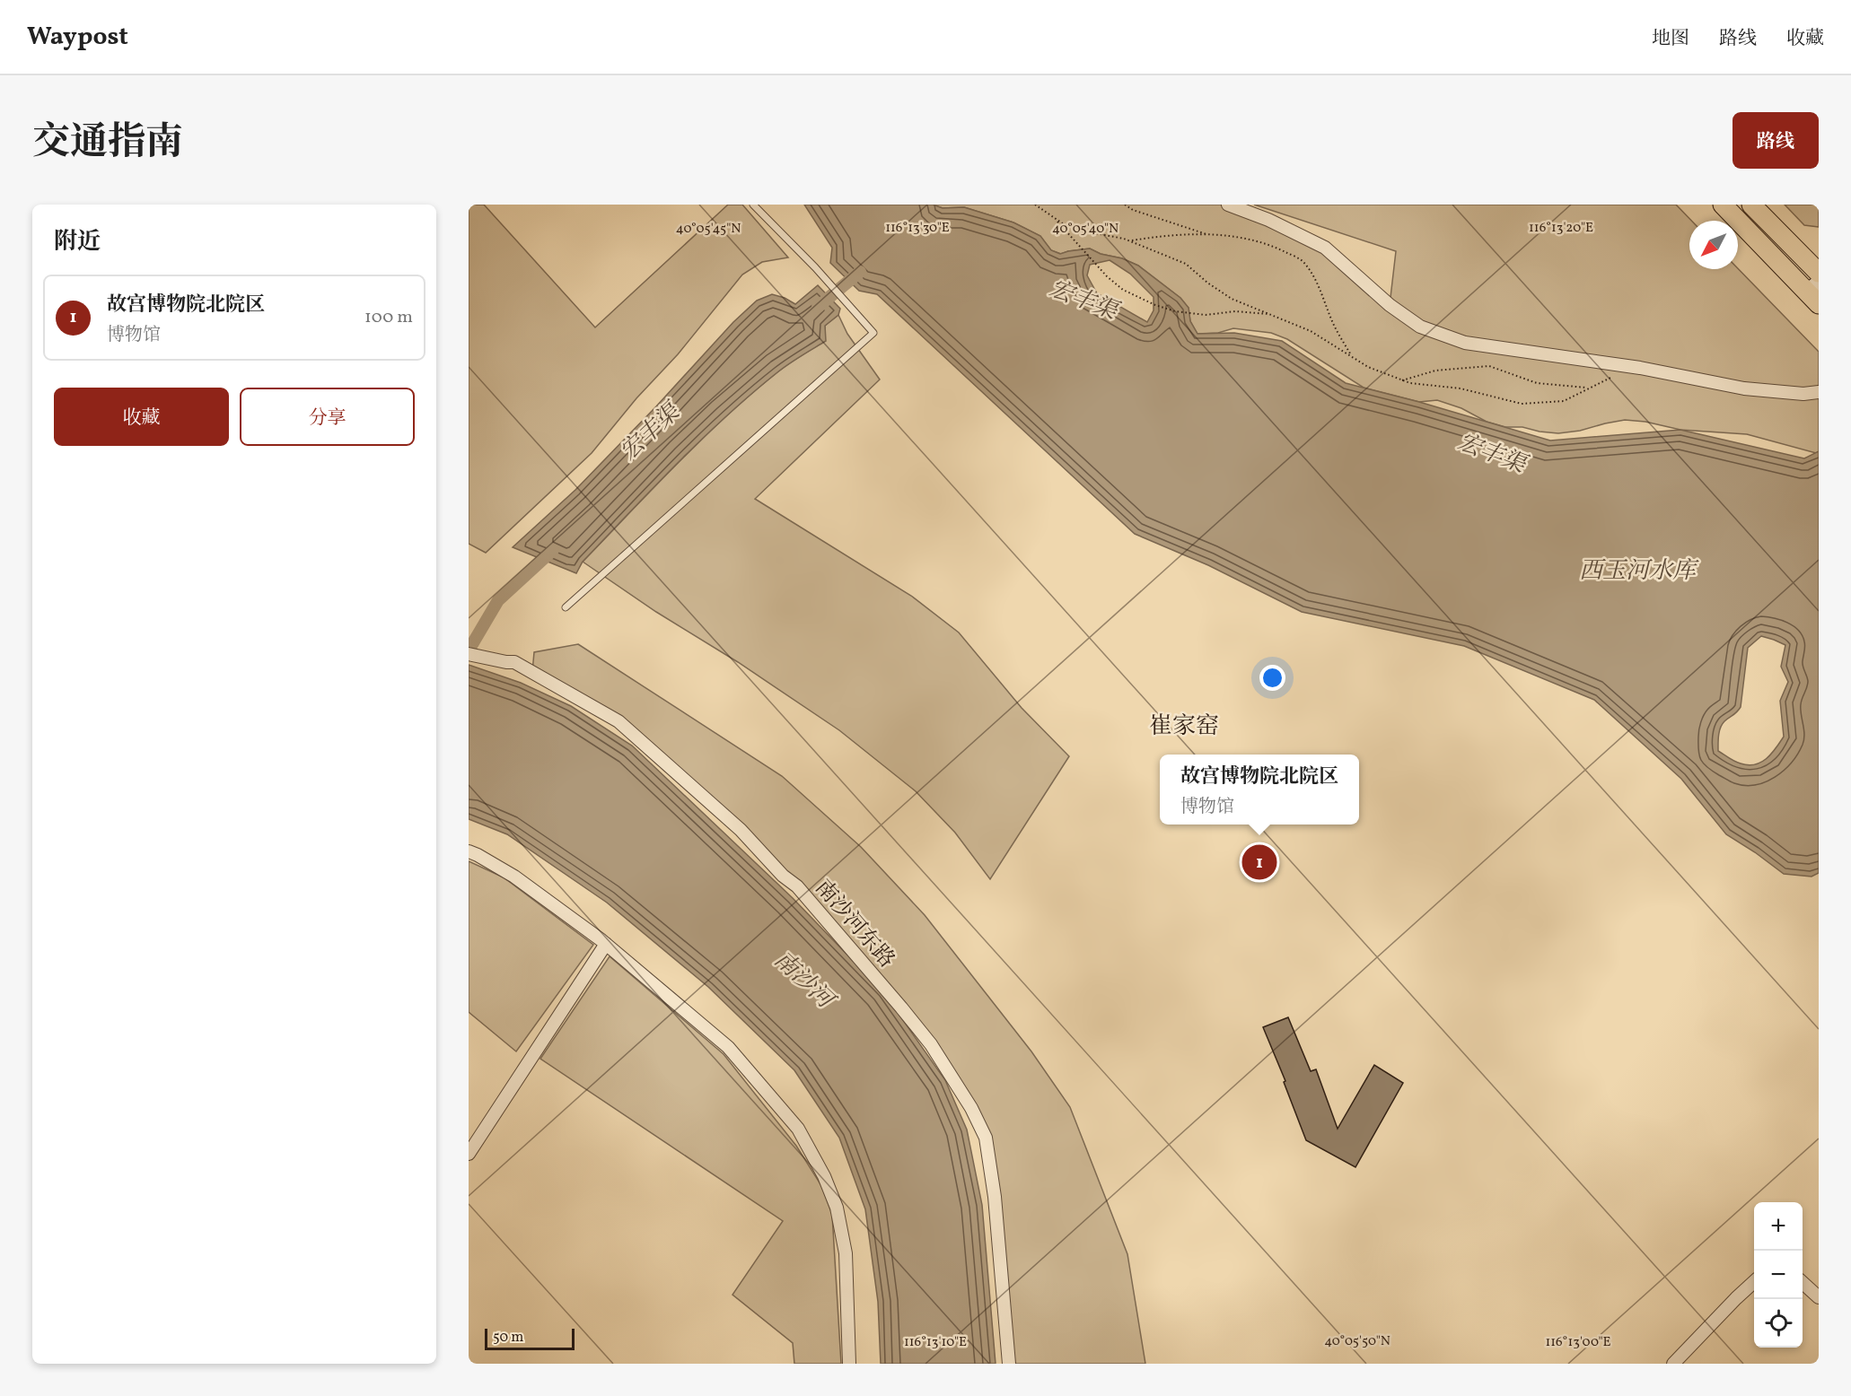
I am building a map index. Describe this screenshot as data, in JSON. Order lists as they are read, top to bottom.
{
  "streets": {
    "street": ["南沙河东路"]
  },
  "districts": ["崔家窑"],
  "water": ["宏丰渠", "西玉河水库", "南沙河"],
  "scale_bar": "50 m",
  "north": "bottom left",
  "page": {
    "header": "Waypost",
    "nav": ["地图", "路线", "收藏"],
    "title": "交通指南",
    "buttons": [
      "路线",
      ["收藏", "分享"]
    ],
    "heading": "附近",
    "list": [
      {
        "mark": "1",
        "name": "故宫博物院北院区",
        "note": "博物馆",
        "value": "100 m"
      }
    ],
    "popup": ["故宫博物院北院区", "博物馆"],
    "pins": "1",
    "map_buttons": ["+", "−"],
    "scale": "50 m"
  },
  "coordinates": [
    "116°13'30\"E",
    "116°13'20\"E",
    "40°05'45\"N",
    "40°05'40\"N",
    "40°05'50\"N",
    "116°13'10\"E",
    "116°13'00\"E"
  ]
}
